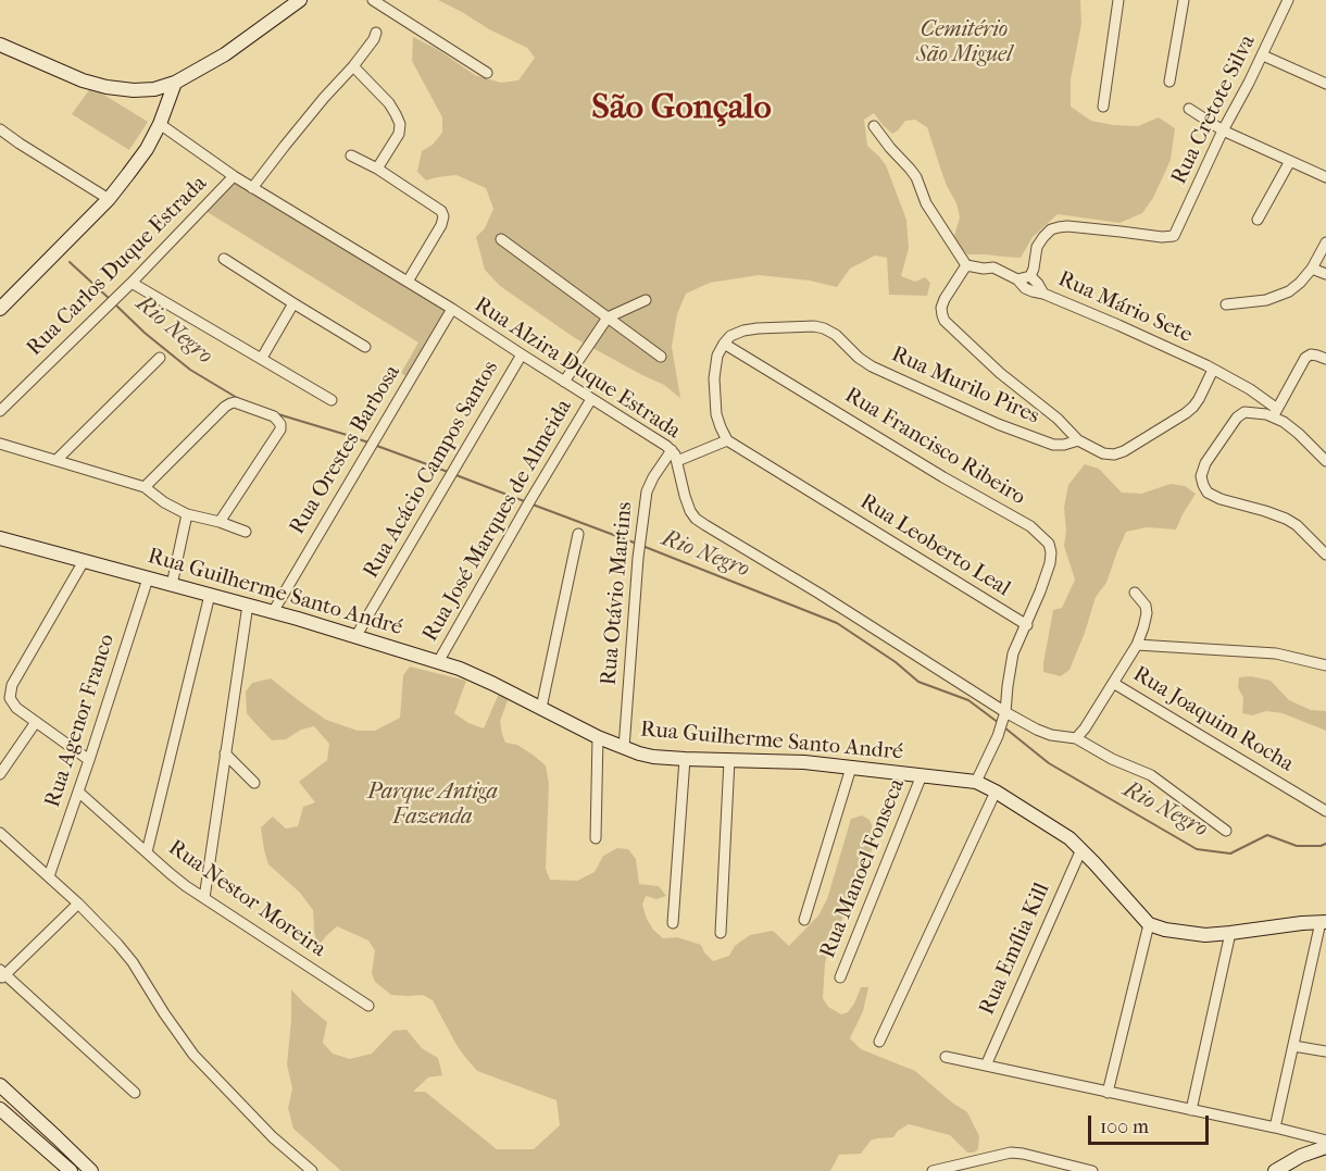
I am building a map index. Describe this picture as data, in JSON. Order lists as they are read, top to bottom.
{
  "streets": {
    "street": [
      "Rua Cretote Silva",
      "Rua Carlos Duque Estrada",
      "Rua Mário Sete",
      "Rua Alzira Duque Estrada",
      "Rua Murilo Pires",
      "Rua Francisco Ribeiro",
      "Rua Orestes Barbosa",
      "Rua Acácio Campos Santos",
      "Rua José Marques de Almeida",
      "Rua Leoberto Leal",
      "Rua Guilherme Santo André",
      "Rua Otávio Martins",
      "Rua Joaquim Rocha",
      "Rua Agenor Franco",
      "Rua Manoel Fonseca",
      "Rua Nestor Moreira",
      "Rua Emília Kill"
    ]
  },
  "crossings": [
    ["Rua Cretote Silva", "Rua Mário Sete"],
    ["Rua Carlos Duque Estrada", "Rua Alzira Duque Estrada"],
    ["Rua Alzira Duque Estrada", "Rua Orestes Barbosa"],
    ["Rua Alzira Duque Estrada", "Rua Acácio Campos Santos"],
    ["Rua Alzira Duque Estrada", "Rua José Marques de Almeida"],
    ["Rua Alzira Duque Estrada", "Rua Otávio Martins"],
    ["Rua Murilo Pires", "Rua Francisco Ribeiro"],
    ["Rua Francisco Ribeiro", "Rua Leoberto Leal"],
    ["Rua Orestes Barbosa", "Rua Guilherme Santo André"],
    ["Rua Acácio Campos Santos", "Rua Guilherme Santo André"],
    ["Rua José Marques de Almeida", "Rua Guilherme Santo André"],
    ["Rua Guilherme Santo André", "Rua Otávio Martins"],
    ["Rua Guilherme Santo André", "Rua Agenor Franco"],
    ["Rua Guilherme Santo André", "Rua Manoel Fonseca"],
    ["Rua Guilherme Santo André", "Rua Emília Kill"],
    ["Rua Agenor Franco", "Rua Nestor Moreira"]
  ],
  "districts": ["São Gonçalo"],
  "water": ["Rio Negro"],
  "parks": ["Cemitério São Miguel", "Parque Antiga Fazenda"],
  "scale_bar": "100 m"
}
